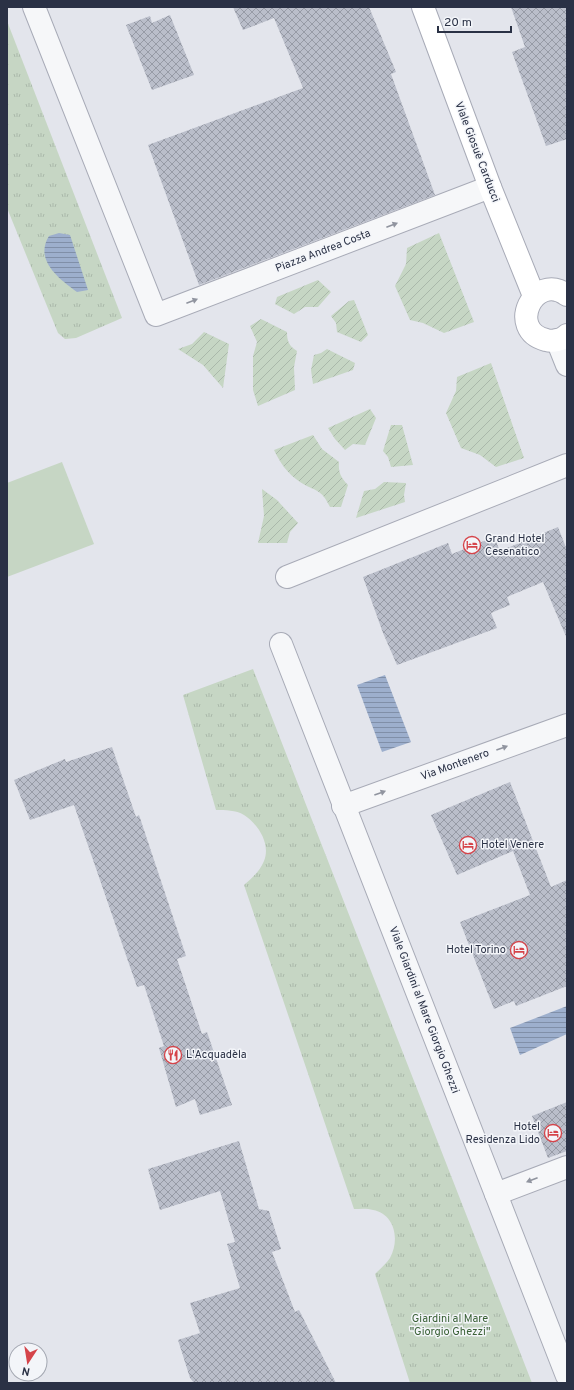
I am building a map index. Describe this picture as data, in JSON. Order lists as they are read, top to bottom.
{
  "streets": {
    "street": [
      "Viale Giosuè Carducci",
      "Piazza Andrea Costa",
      "Via Montenero",
      "Viale Giardini al Mare Giorgio Ghezzi"
    ]
  },
  "crossings": [
    ["Viale Giosuè Carducci", "Piazza Andrea Costa"],
    ["Via Montenero", "Viale Giardini al Mare Giorgio Ghezzi"]
  ],
  "one_way": ["Via Montenero"],
  "parks": ["Giardini al Mare \"Giorgio Ghezzi\""],
  "places": {
    "hotel": [
      "Grand Hotel Cesenatico",
      "Hotel Venere",
      "Hotel Torino",
      "Hotel Residenza Lido"
    ],
    "restaurant": ["L'Acquadèla"]
  },
  "scale_bar": "20 m",
  "north": "bottom"
}
